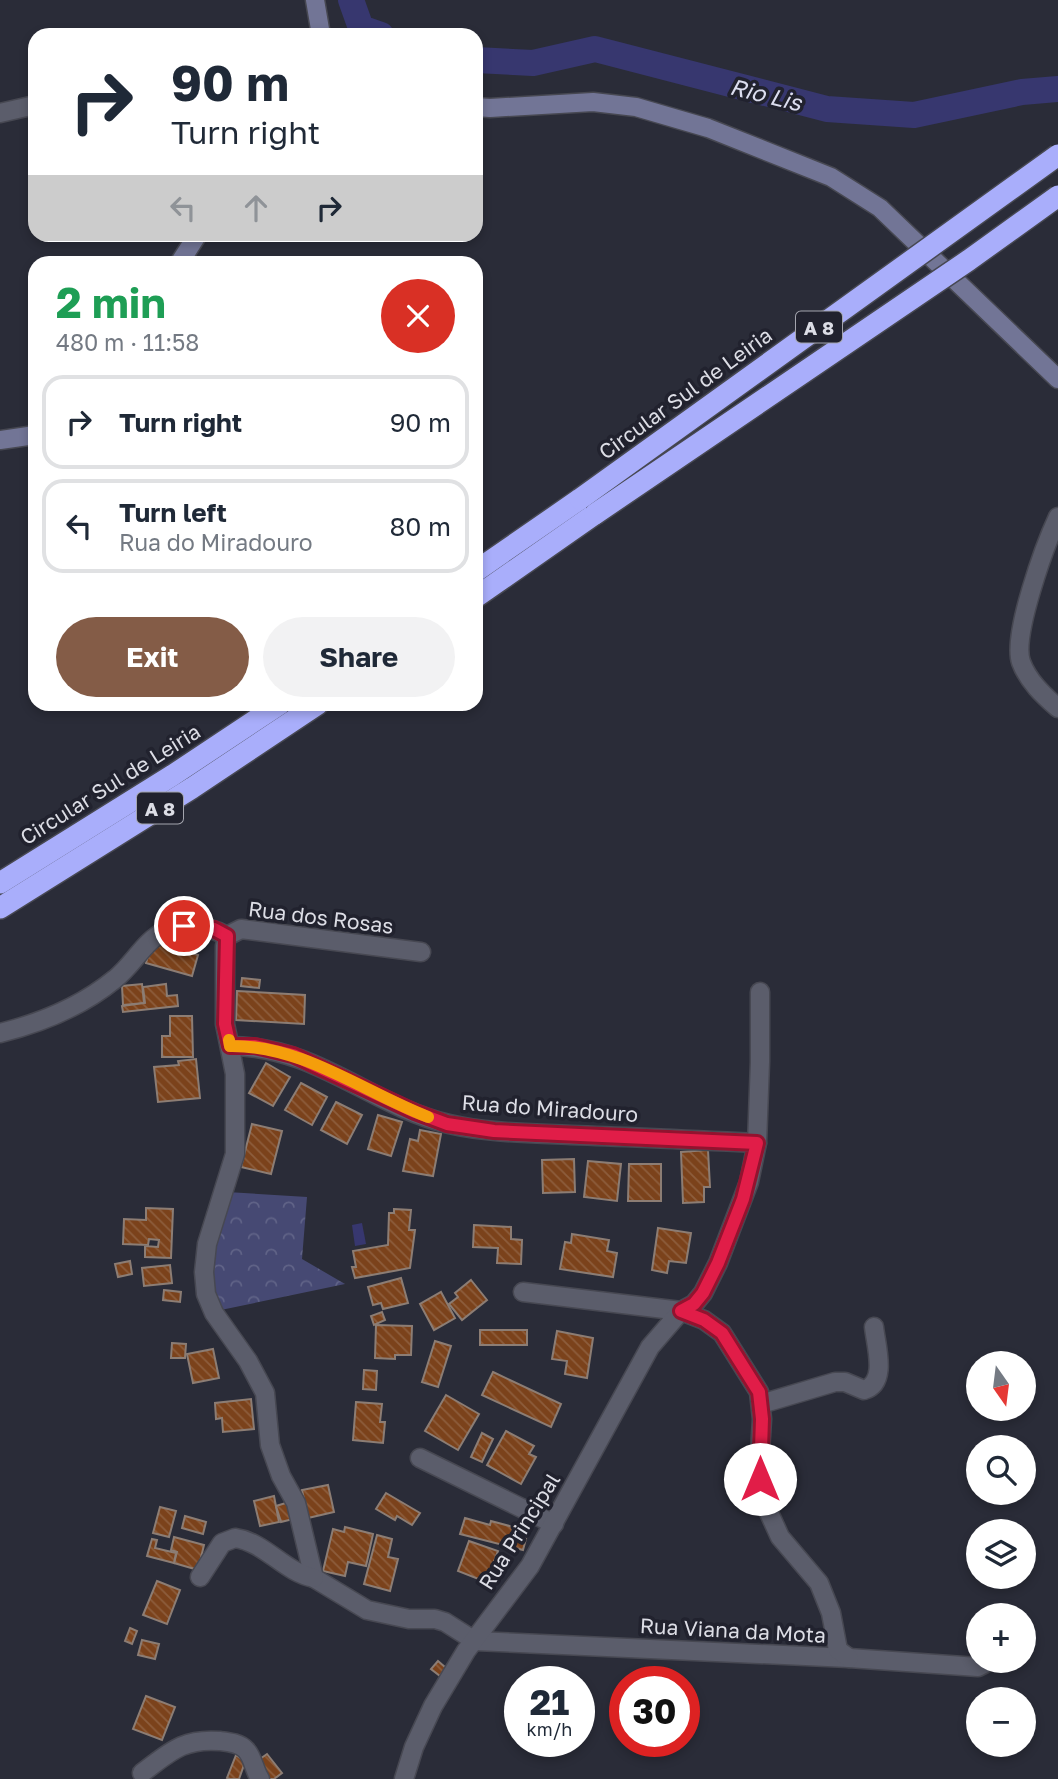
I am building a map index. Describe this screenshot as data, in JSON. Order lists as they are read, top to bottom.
{
  "streets": {
    "highway": ["A 8", "Circular Sul de Leiria"],
    "street": [
      "Rua dos Rosas",
      "Rua do Miradouro",
      "Rua Principal",
      "Rua Viana da Mota"
    ]
  },
  "crossings": [
    ["Rua dos Rosas", "Rua do Miradouro"],
    ["Rua do Miradouro", "Rua Principal"],
    ["Rua Principal", "Rua Viana da Mota"]
  ],
  "water": ["Rio Lis"],
  "north": "bottom",
  "page": {
    "turn": ["90 m", "Turn right"],
    "heading": ["2 min", "480 m · 11:58"],
    "list": [
      {
        "name": "Turn right",
        "value": "90 m"
      },
      {
        "name": "Turn left",
        "note": "Rua do Miradouro",
        "value": "80 m"
      }
    ],
    "buttons": ["Exit", "Share"],
    "map_buttons": ["+", "−"],
    "speed": "21 km/h",
    "limit": "30"
  }
}
